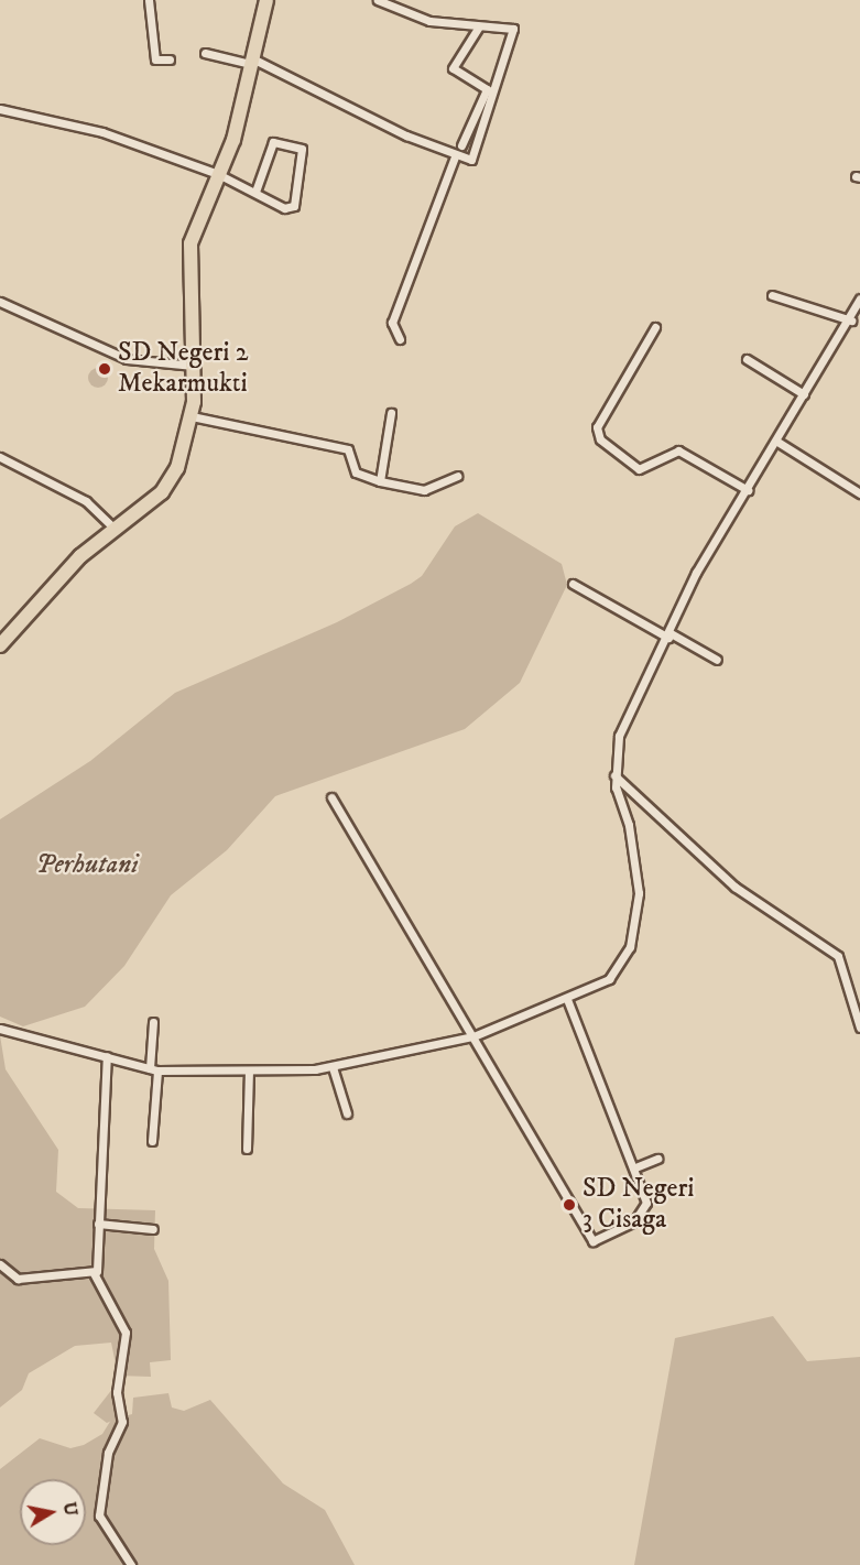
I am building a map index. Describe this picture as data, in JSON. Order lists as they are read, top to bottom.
{
  "parks": ["Perhutani"],
  "places": ["SD Negeri 2 Mekarmukti", "SD Negeri 3 Cisaga"],
  "north": "right"
}
